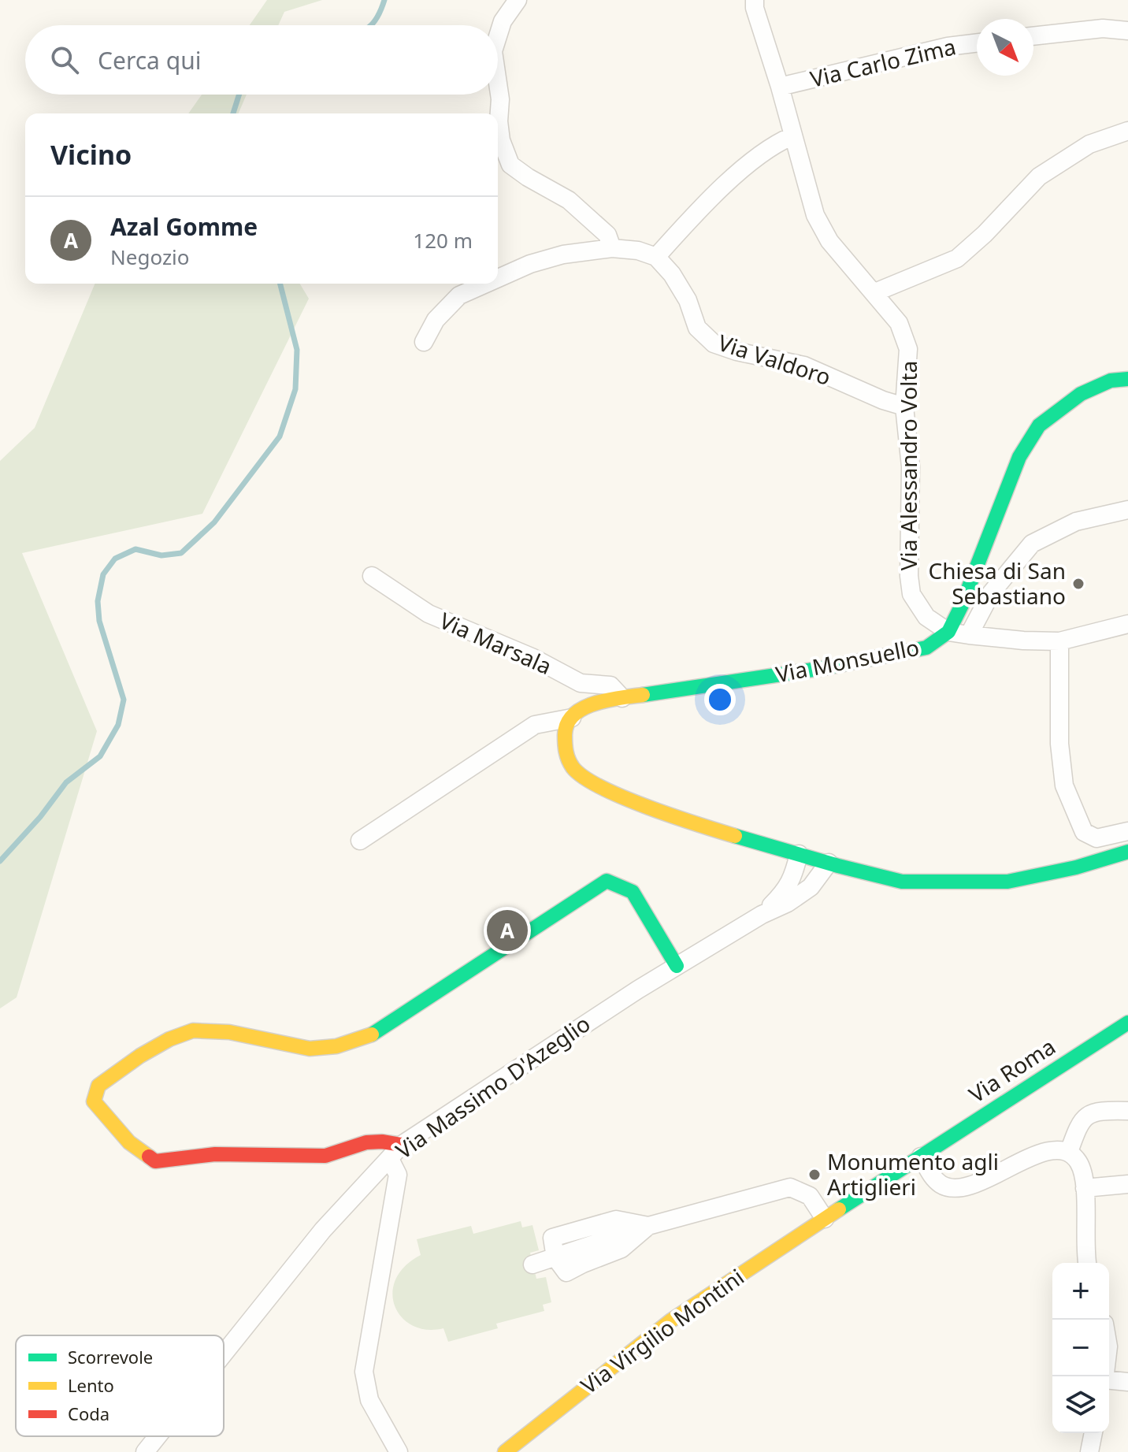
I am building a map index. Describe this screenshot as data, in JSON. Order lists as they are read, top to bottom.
{
  "streets": {
    "main road": ["Via Monsuello", "Via Roma", "Via Virgilio Montini"],
    "street": [
      "Via Carlo Zima",
      "Via Valdoro",
      "Via Alessandro Volta",
      "Via Marsala",
      "Via Massimo D'Azeglio"
    ]
  },
  "crossings": [
    ["Via Carlo Zima", "Via Alessandro Volta"],
    ["Via Valdoro", "Via Alessandro Volta"],
    ["Via Alessandro Volta", "Via Monsuello"],
    ["Via Marsala", "Via Monsuello"],
    ["Via Roma", "Via Virgilio Montini"]
  ],
  "places": ["Chiesa di San Sebastiano", "Monumento agli Artiglieri"],
  "legend": ["Scorrevole", "Lento", "Coda"],
  "north": "bottom right",
  "page": {
    "search": "Cerca qui",
    "heading": "Vicino",
    "list": [
      {
        "mark": "A",
        "name": "Azal Gomme",
        "note": "Negozio",
        "value": "120 m"
      }
    ],
    "pins": "A",
    "map_buttons": ["+", "−"]
  }
}
